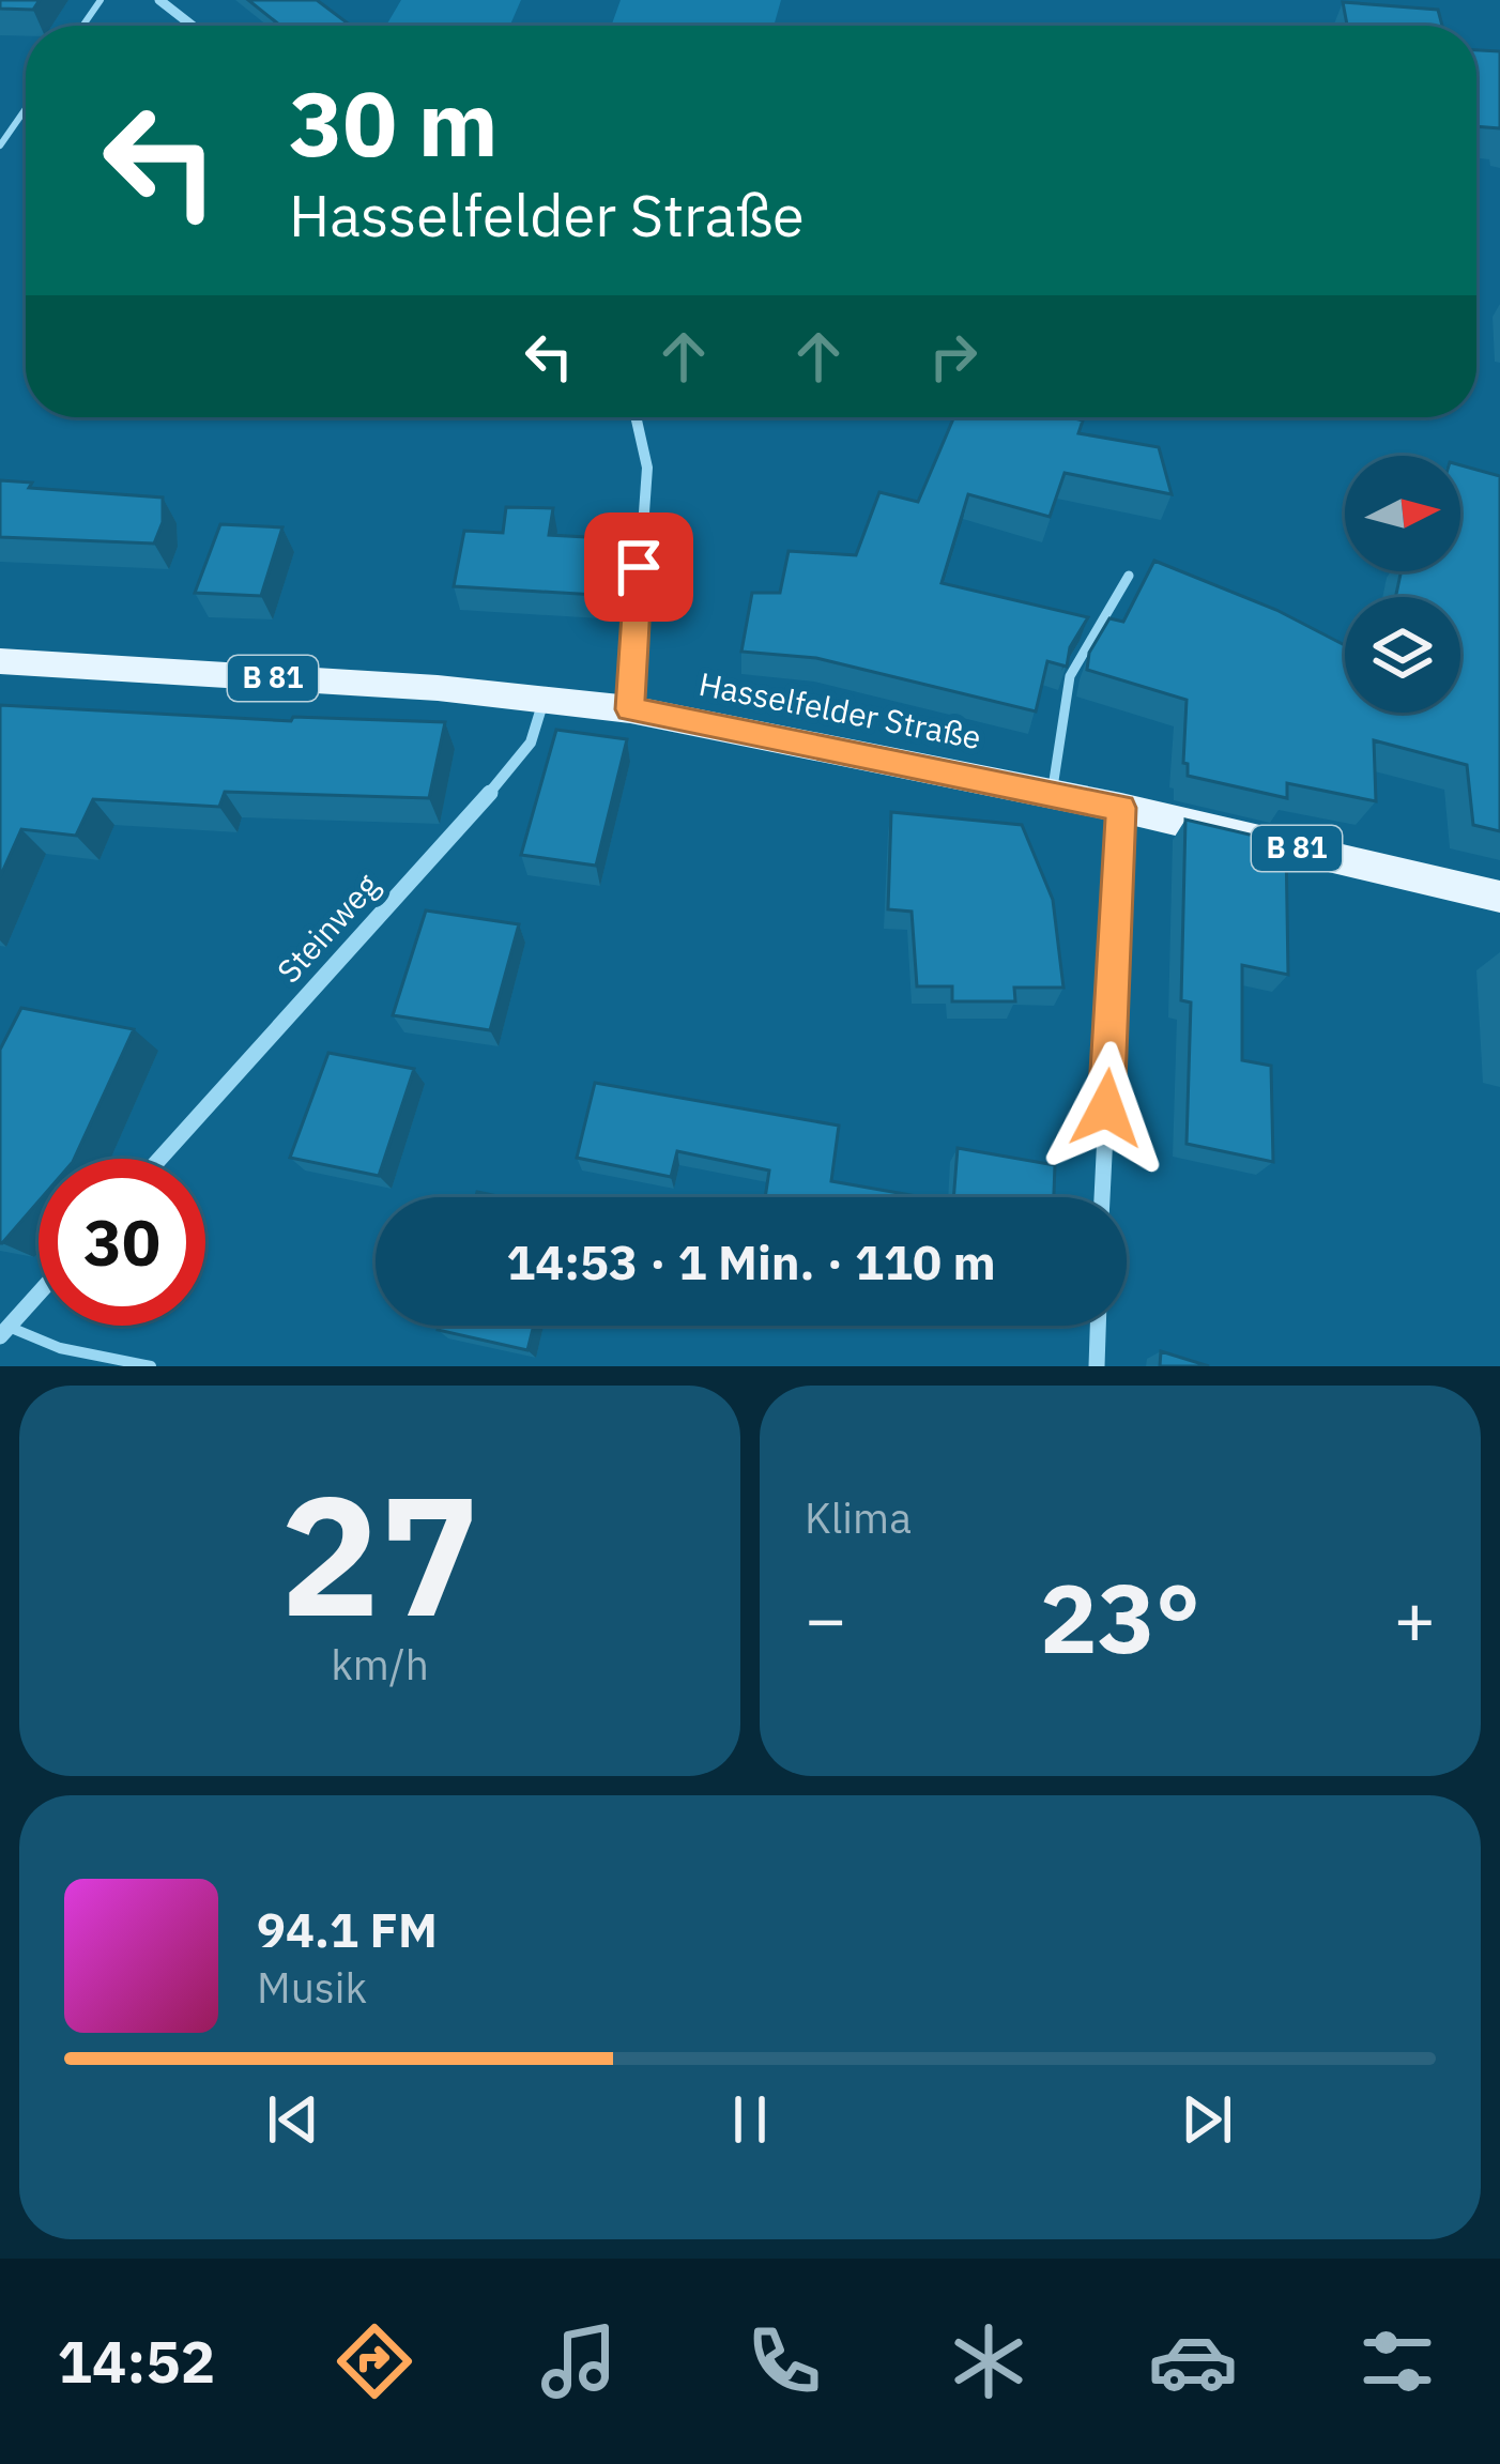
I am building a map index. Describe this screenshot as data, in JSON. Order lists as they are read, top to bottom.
{
  "streets": {
    "main road": ["B 81", "Hasselfelder Straße"],
    "street": ["Steinweg"]
  },
  "crossings": [
    ["Hasselfelder Straße", "Steinweg"]
  ],
  "north": "right",
  "page": {
    "turn": ["30 m", "Hasselfelder Straße"],
    "limit": "30",
    "trip": "14:53 · 1 Min. · 110 m",
    "tile": [
      ["27", "km/h"],
      "Klima"
    ],
    "heat": ["−", "23°", "+"],
    "song": ["94.1 FM", "Musik"],
    "tabs": "14:52"
  }
}
